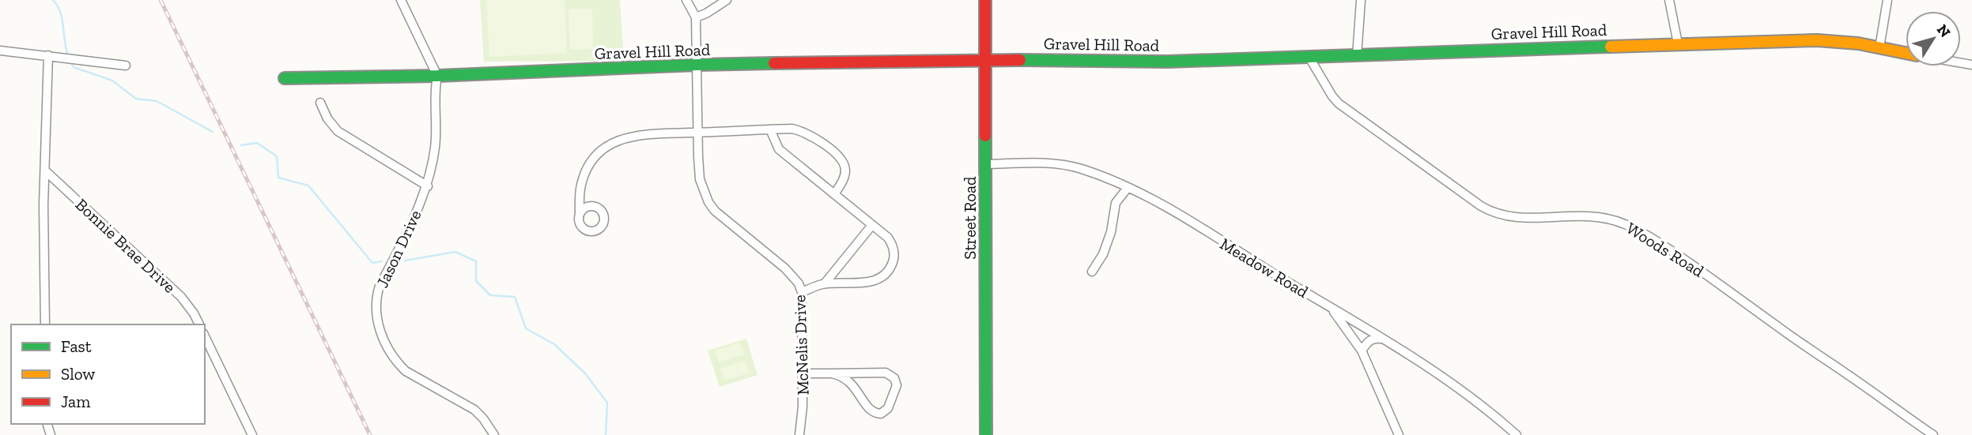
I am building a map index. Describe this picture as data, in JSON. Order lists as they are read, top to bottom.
{
  "streets": {
    "street": [
      "Gravel Hill Road",
      "Street Road",
      "Bonnie Brae Drive",
      "Jason Drive",
      "Woods Road",
      "Meadow Road",
      "McNelis Drive"
    ]
  },
  "crossings": [
    ["Gravel Hill Road", "Street Road"],
    ["Gravel Hill Road", "Jason Drive"],
    ["Gravel Hill Road", "Woods Road"],
    ["Gravel Hill Road", "McNelis Drive"],
    ["Street Road", "Meadow Road"]
  ],
  "legend": ["Fast", "Slow", "Jam"],
  "north": "top right"
}
